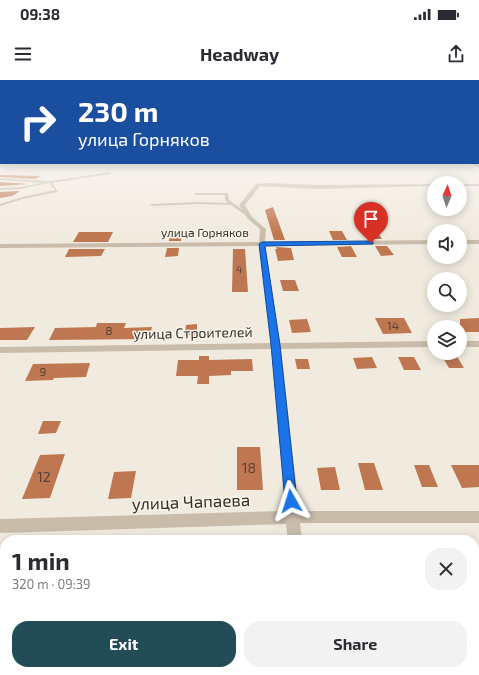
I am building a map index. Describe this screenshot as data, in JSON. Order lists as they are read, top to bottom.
{
  "streets": {
    "street": ["улица Горняков", "улица Строителей", "улица Чапаева"]
  },
  "house_numbers": [
    "4",
    "14",
    "8",
    "9",
    "18",
    "12"
  ],
  "north": "top",
  "page": {
    "status": "09:38",
    "header": "Headway",
    "turn": ["230 m", "улица Горняков"],
    "heading": ["1 min", "320 m · 09:39"],
    "buttons": ["Exit", "Share"]
  }
}
